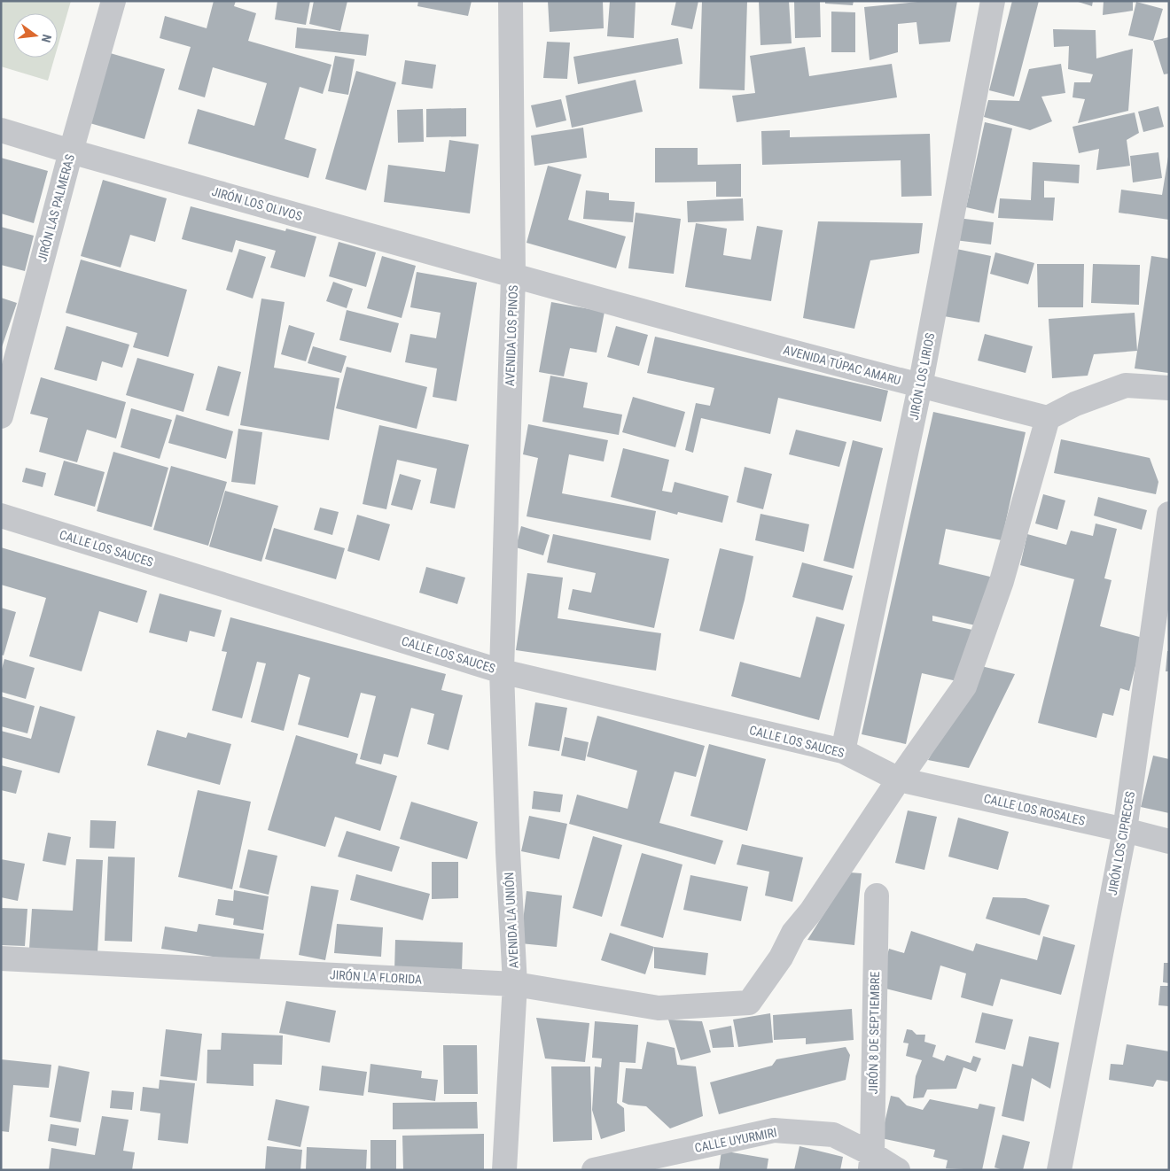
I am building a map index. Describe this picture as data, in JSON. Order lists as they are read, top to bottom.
{
  "streets": {
    "street": [
      "JIRÓN LOS OLIVOS",
      "JIRÓN LAS PALMERAS",
      "AVENIDA LOS PINOS",
      "AVENIDA TÚPAC AMARU",
      "JIRÓN LOS LIRIOS",
      "CALLE LOS SAUCES",
      "CALLE LOS ROSALES",
      "JIRÓN LOS CIPRECES",
      "AVENIDA LA UNIÓN",
      "JIRÓN LA FLORIDA",
      "JIRÓN 8 DE SEPTIEMBRE",
      "CALLE UYURMIRI"
    ]
  },
  "crossings": [
    ["JIRÓN LOS OLIVOS", "JIRÓN LAS PALMERAS"],
    ["JIRÓN LOS OLIVOS", "AVENIDA LOS PINOS"],
    ["JIRÓN LOS OLIVOS", "AVENIDA TÚPAC AMARU"],
    ["AVENIDA LOS PINOS", "AVENIDA TÚPAC AMARU"],
    ["AVENIDA LOS PINOS", "CALLE LOS SAUCES"],
    ["AVENIDA LOS PINOS", "AVENIDA LA UNIÓN"],
    ["AVENIDA TÚPAC AMARU", "JIRÓN LOS LIRIOS"],
    ["JIRÓN LOS LIRIOS", "CALLE LOS SAUCES"],
    ["CALLE LOS SAUCES", "CALLE LOS ROSALES"],
    ["CALLE LOS SAUCES", "AVENIDA LA UNIÓN"],
    ["CALLE LOS SAUCES", "JIRÓN LA FLORIDA"],
    ["CALLE LOS ROSALES", "JIRÓN LOS CIPRECES"],
    ["CALLE LOS ROSALES", "JIRÓN LA FLORIDA"],
    ["AVENIDA LA UNIÓN", "JIRÓN LA FLORIDA"],
    ["JIRÓN 8 DE SEPTIEMBRE", "CALLE UYURMIRI"]
  ],
  "north": "right"
}
